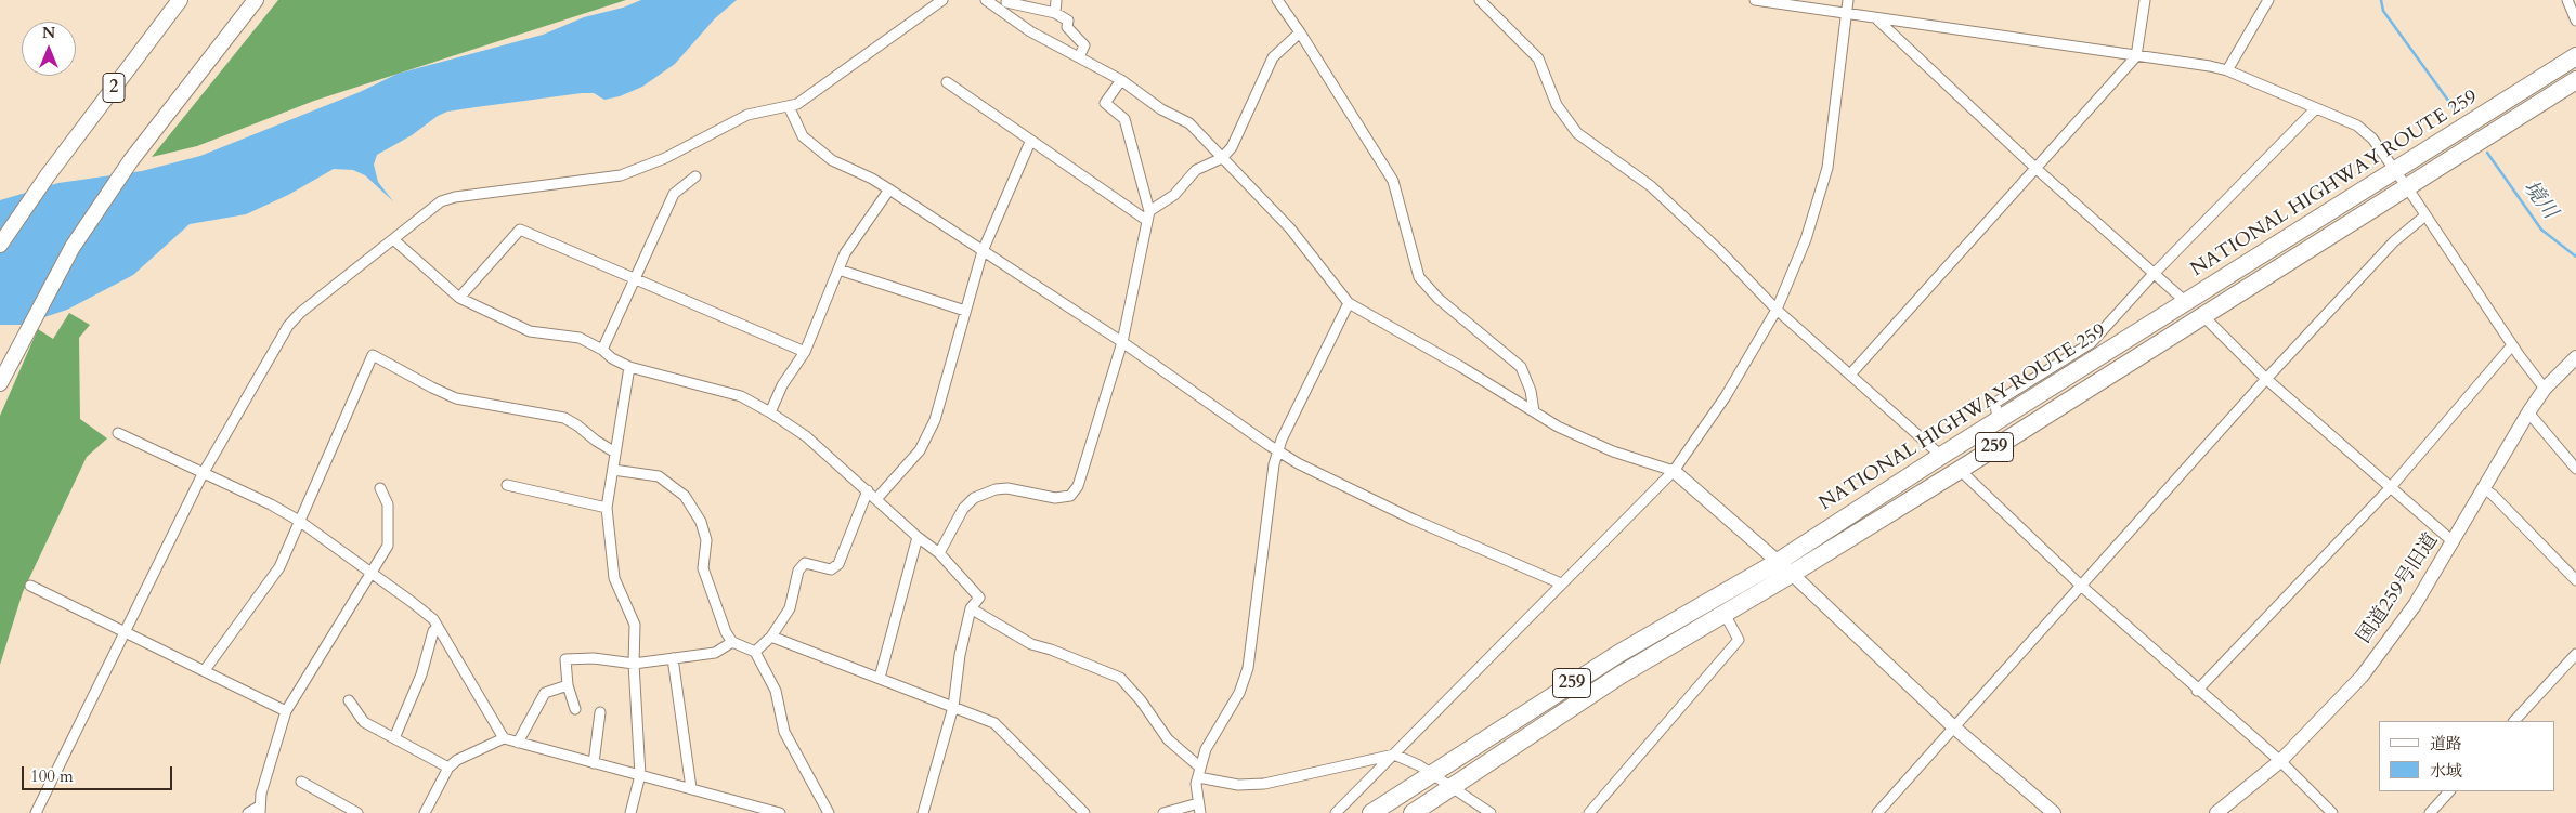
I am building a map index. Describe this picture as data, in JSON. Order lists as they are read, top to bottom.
{
  "streets": {
    "highway": ["NATIONAL HIGHWAY ROUTE 259", "259"],
    "main road": ["2"],
    "street": ["国道259号旧道"]
  },
  "water": ["境川"],
  "legend": ["道路", "水域"],
  "scale_bar": "100 m",
  "north": "top"
}
